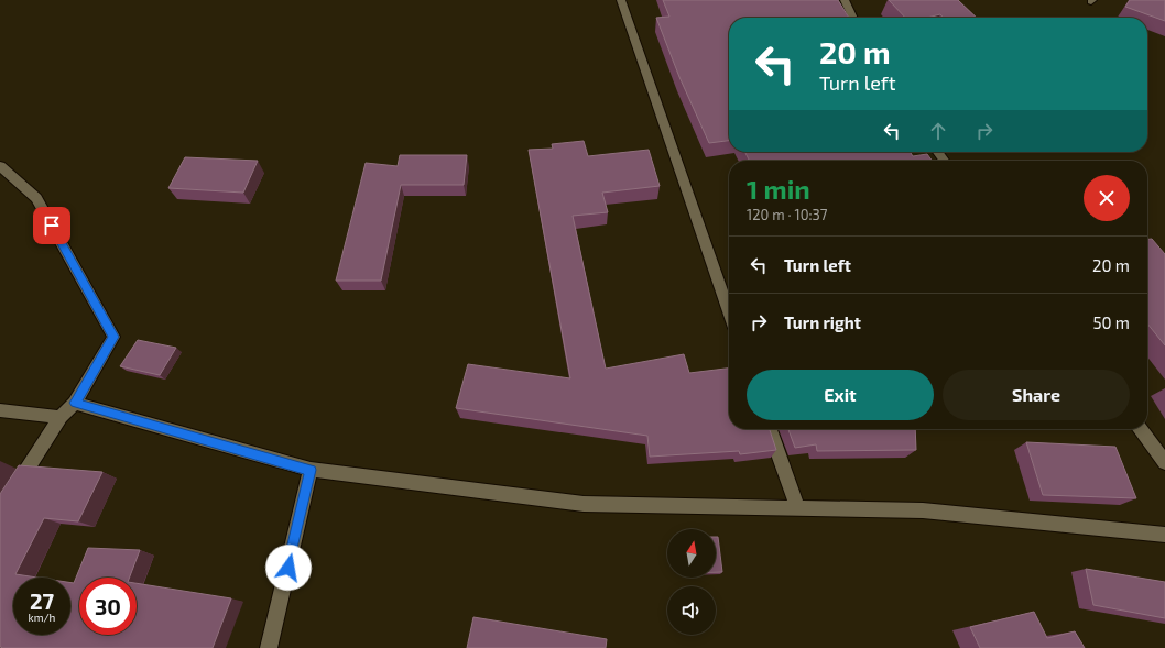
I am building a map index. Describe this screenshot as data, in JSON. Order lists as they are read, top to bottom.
{
  "north": "top",
  "page": {
    "turn": ["20 m", "Turn left"],
    "heading": ["1 min", "120 m · 10:37"],
    "list": [
      {
        "name": "Turn left",
        "value": "20 m"
      },
      {
        "name": "Turn right",
        "value": "50 m"
      }
    ],
    "buttons": ["Exit", "Share"],
    "speed": "27 km/h",
    "limit": "30"
  }
}
